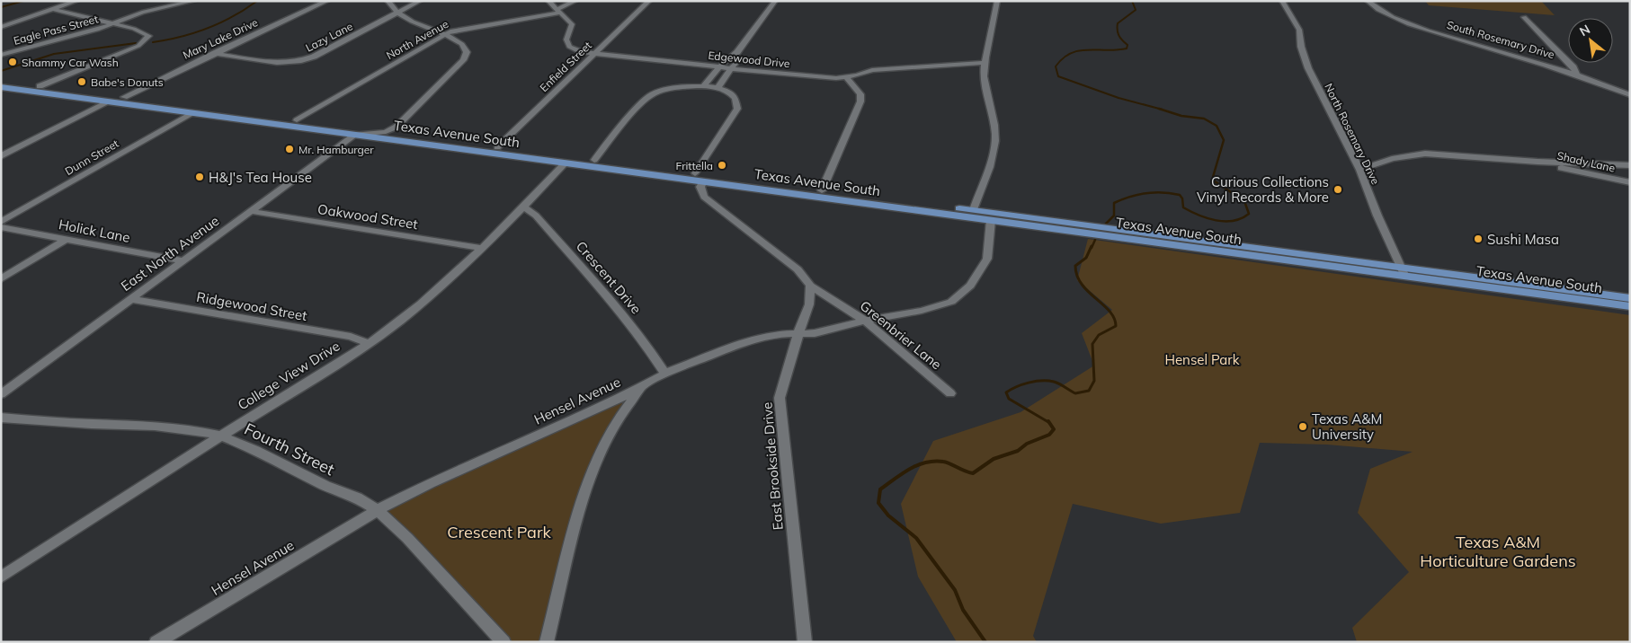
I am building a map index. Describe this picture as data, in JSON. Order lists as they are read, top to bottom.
{
  "streets": {
    "main road": ["Texas Avenue South"],
    "street": [
      "Eagle Pass Street",
      "Lazy Lane",
      "Mary Lake Drive",
      "North Avenue",
      "South Rosemary Drive",
      "Edgewood Drive",
      "Enfield Street",
      "North Rosemary Drive",
      "Dunn Street",
      "Shady Lane",
      "Oakwood Street",
      "Holick Lane",
      "East North Avenue",
      "Crescent Drive",
      "Ridgewood Street",
      "Greenbrier Lane",
      "College View Drive",
      "Hensel Avenue",
      "Fourth Street",
      "East Brookside Drive"
    ]
  },
  "crossings": [
    ["Lazy Lane", "Mary Lake Drive"],
    ["Mary Lake Drive", "Texas Avenue South"],
    ["North Avenue", "Edgewood Drive"],
    ["North Avenue", "Texas Avenue South"],
    ["Edgewood Drive", "Enfield Street"],
    ["Enfield Street", "Texas Avenue South"],
    ["Texas Avenue South", "North Rosemary Drive"],
    ["Texas Avenue South", "Dunn Street"],
    ["Texas Avenue South", "East North Avenue"],
    ["Texas Avenue South", "College View Drive"],
    ["Texas Avenue South", "Hensel Avenue"],
    ["Oakwood Street", "East North Avenue"],
    ["Oakwood Street", "College View Drive"],
    ["Holick Lane", "East North Avenue"],
    ["East North Avenue", "Ridgewood Street"],
    ["Crescent Drive", "College View Drive"],
    ["Crescent Drive", "Hensel Avenue"],
    ["Ridgewood Street", "College View Drive"],
    ["Greenbrier Lane", "Hensel Avenue"],
    ["Greenbrier Lane", "East Brookside Drive"],
    ["College View Drive", "Fourth Street"],
    ["Hensel Avenue", "Fourth Street"],
    ["Hensel Avenue", "East Brookside Drive"]
  ],
  "parks": ["Hensel Park", "Crescent Park", "Texas A&M Horticulture Gardens"],
  "places": [
    "Shammy Car Wash",
    "Babe's Donuts",
    "Mr. Hamburger",
    "Frittella",
    "H&J's Tea House",
    "Curious Collections Vinyl Records & More",
    "Sushi Masa",
    "Texas A&M University"
  ],
  "north": "top left"
}
